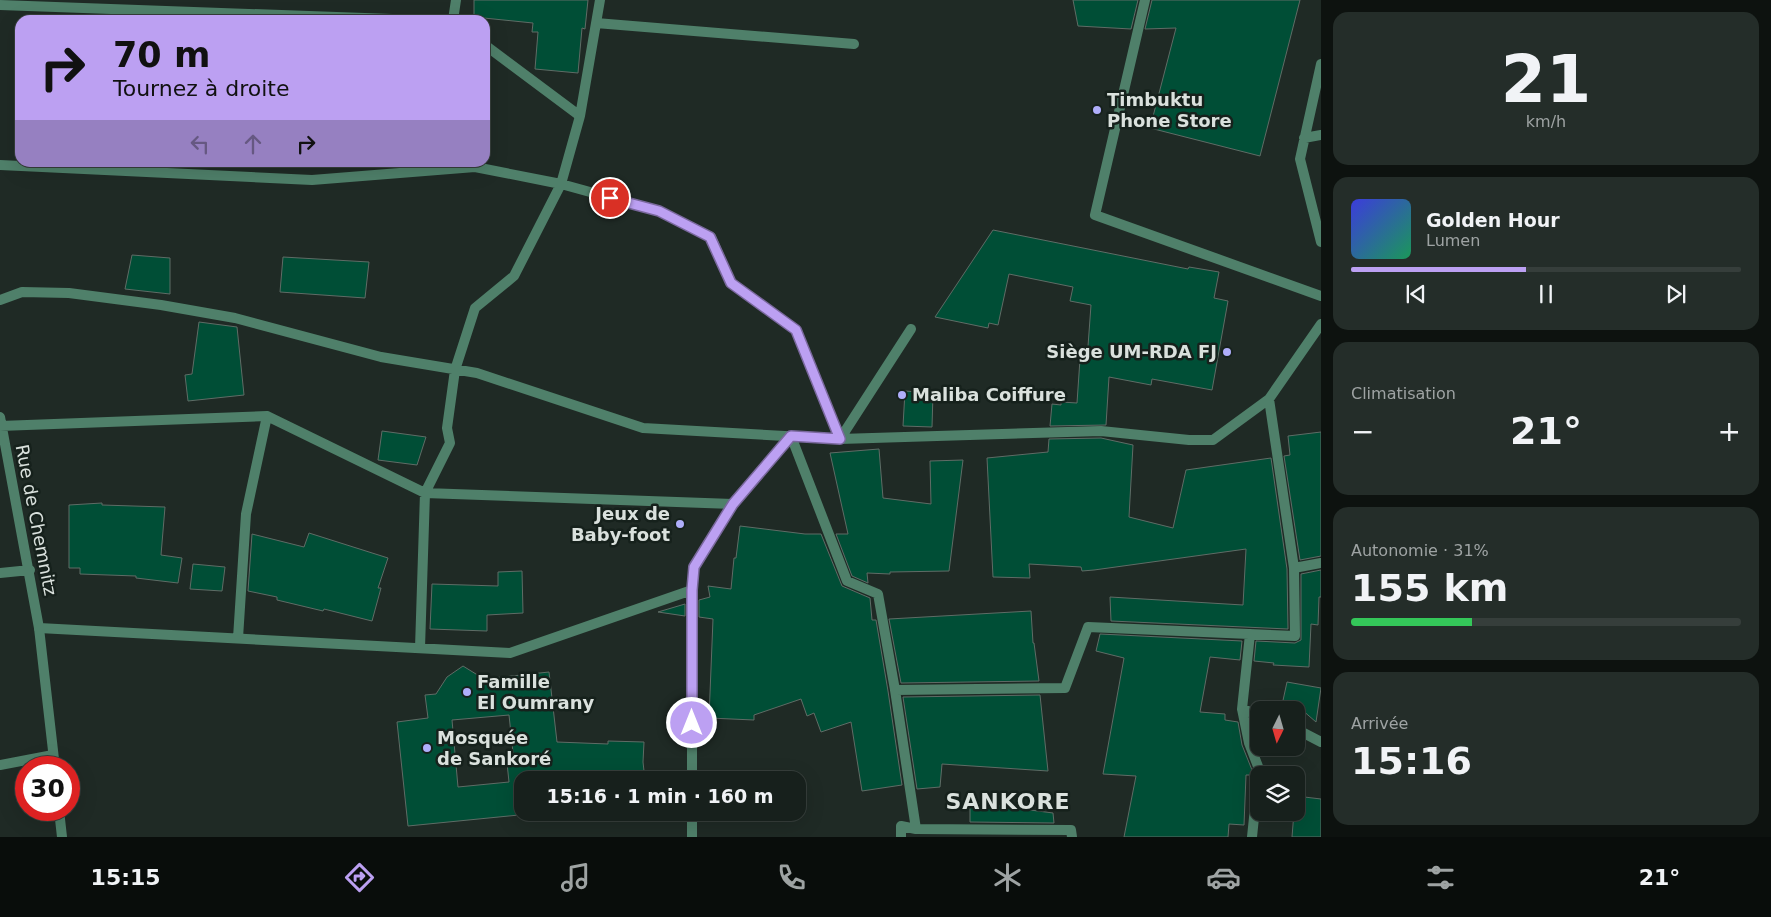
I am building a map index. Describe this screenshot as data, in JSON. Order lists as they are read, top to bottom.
{
  "streets": {
    "street": ["Rue de Chemnitz"]
  },
  "districts": ["SANKORE"],
  "places": [
    "Timbuktu Phone Store",
    "Siège UM-RDA FJ",
    "Maliba Coiffure",
    "Jeux de Baby-foot",
    "Famille El Oumrany",
    "Mosquée de Sankoré"
  ],
  "north": "bottom",
  "page": {
    "tile": [
      ["21", "km/h"],
      "Climatisation",
      ["Autonomie · 31%", "155 km"],
      ["Arrivée", "15:16"]
    ],
    "turn": ["70 m", "Tournez à droite"],
    "song": ["Golden Hour", "Lumen"],
    "heat": ["−", "21°", "+"],
    "limit": "30",
    "trip": "15:16 · 1 min · 160 m",
    "tabs": ["15:15", "21°"]
  }
}
